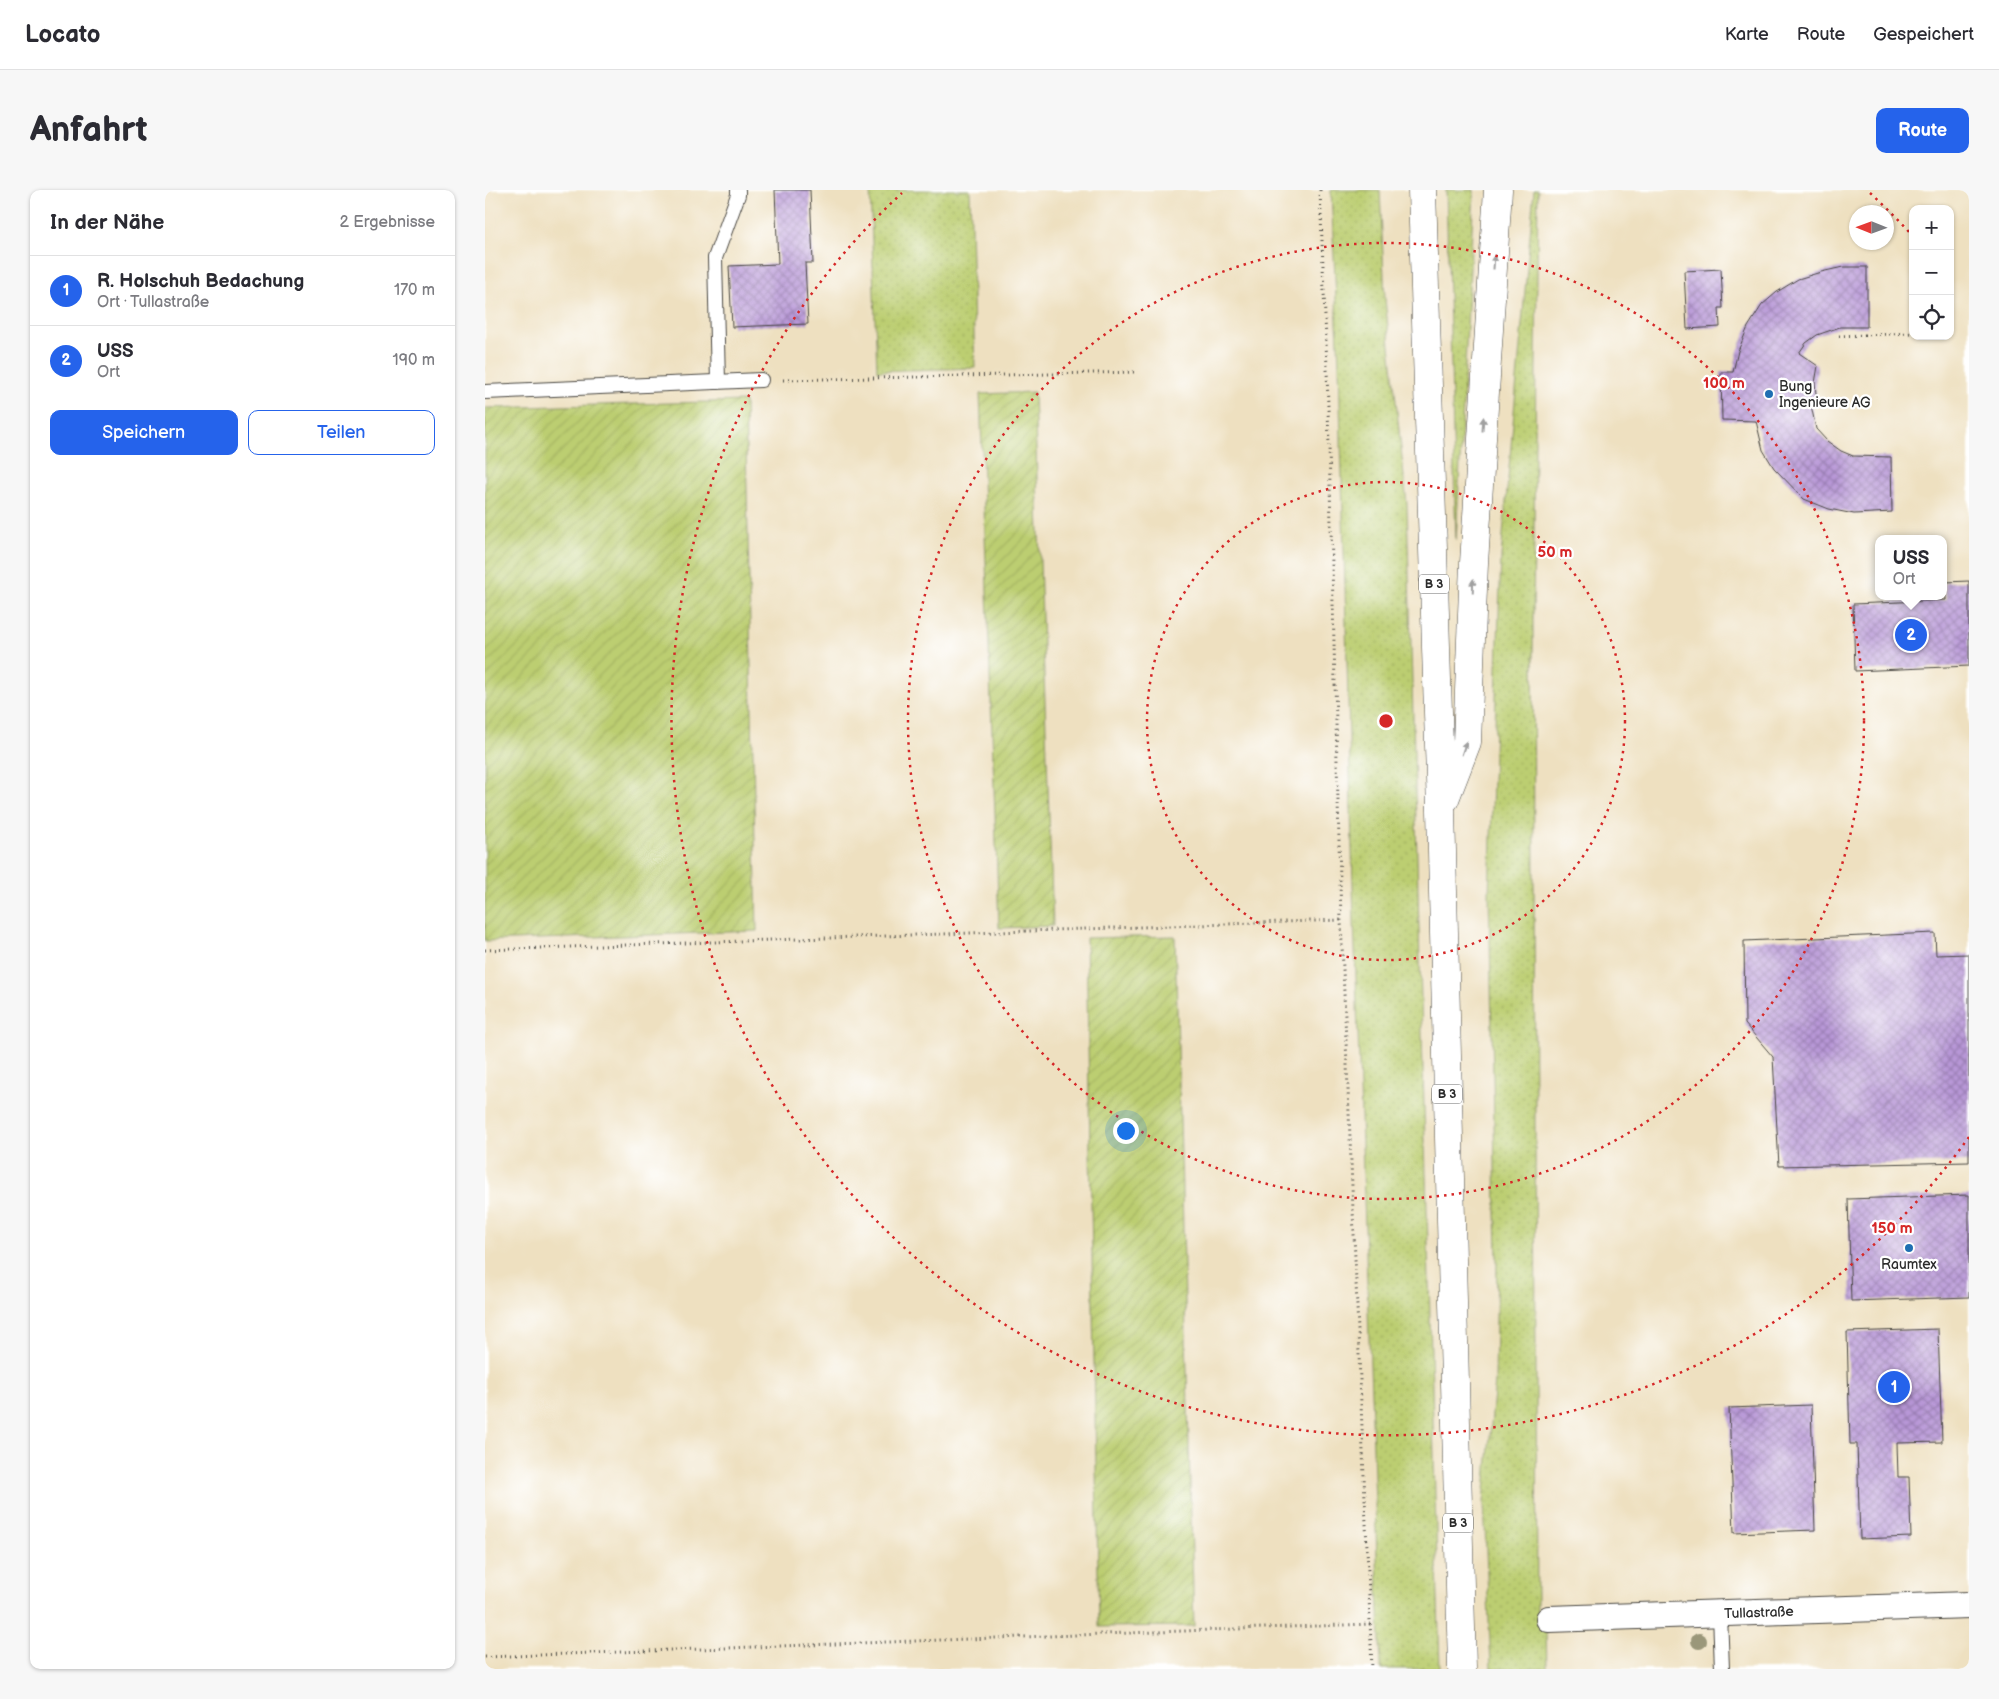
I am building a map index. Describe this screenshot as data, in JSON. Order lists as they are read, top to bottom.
{
  "streets": {
    "main road": ["B 3"],
    "street": ["Tullastraße"]
  },
  "places": ["Bung Ingenieure AG", "Raumtex"],
  "north": "left",
  "page": {
    "header": "Locato",
    "nav": ["Karte", "Route", "Gespeichert"],
    "buttons": [
      "Route",
      ["Speichern", "Teilen"]
    ],
    "title": "Anfahrt",
    "heading": ["In der Nähe", "2 Ergebnisse"],
    "map_buttons": ["+", "−"],
    "list": [
      {
        "mark": "1",
        "name": "R. Holschuh Bedachung",
        "note": "Ort · Tullastraße",
        "value": "170 m"
      },
      {
        "mark": "2",
        "name": "USS",
        "note": "Ort",
        "value": "190 m"
      }
    ],
    "popup": ["USS", "Ort"],
    "pins": ["2", "1"]
  },
  "rings": ["100 m", "50 m", "150 m"]
}
